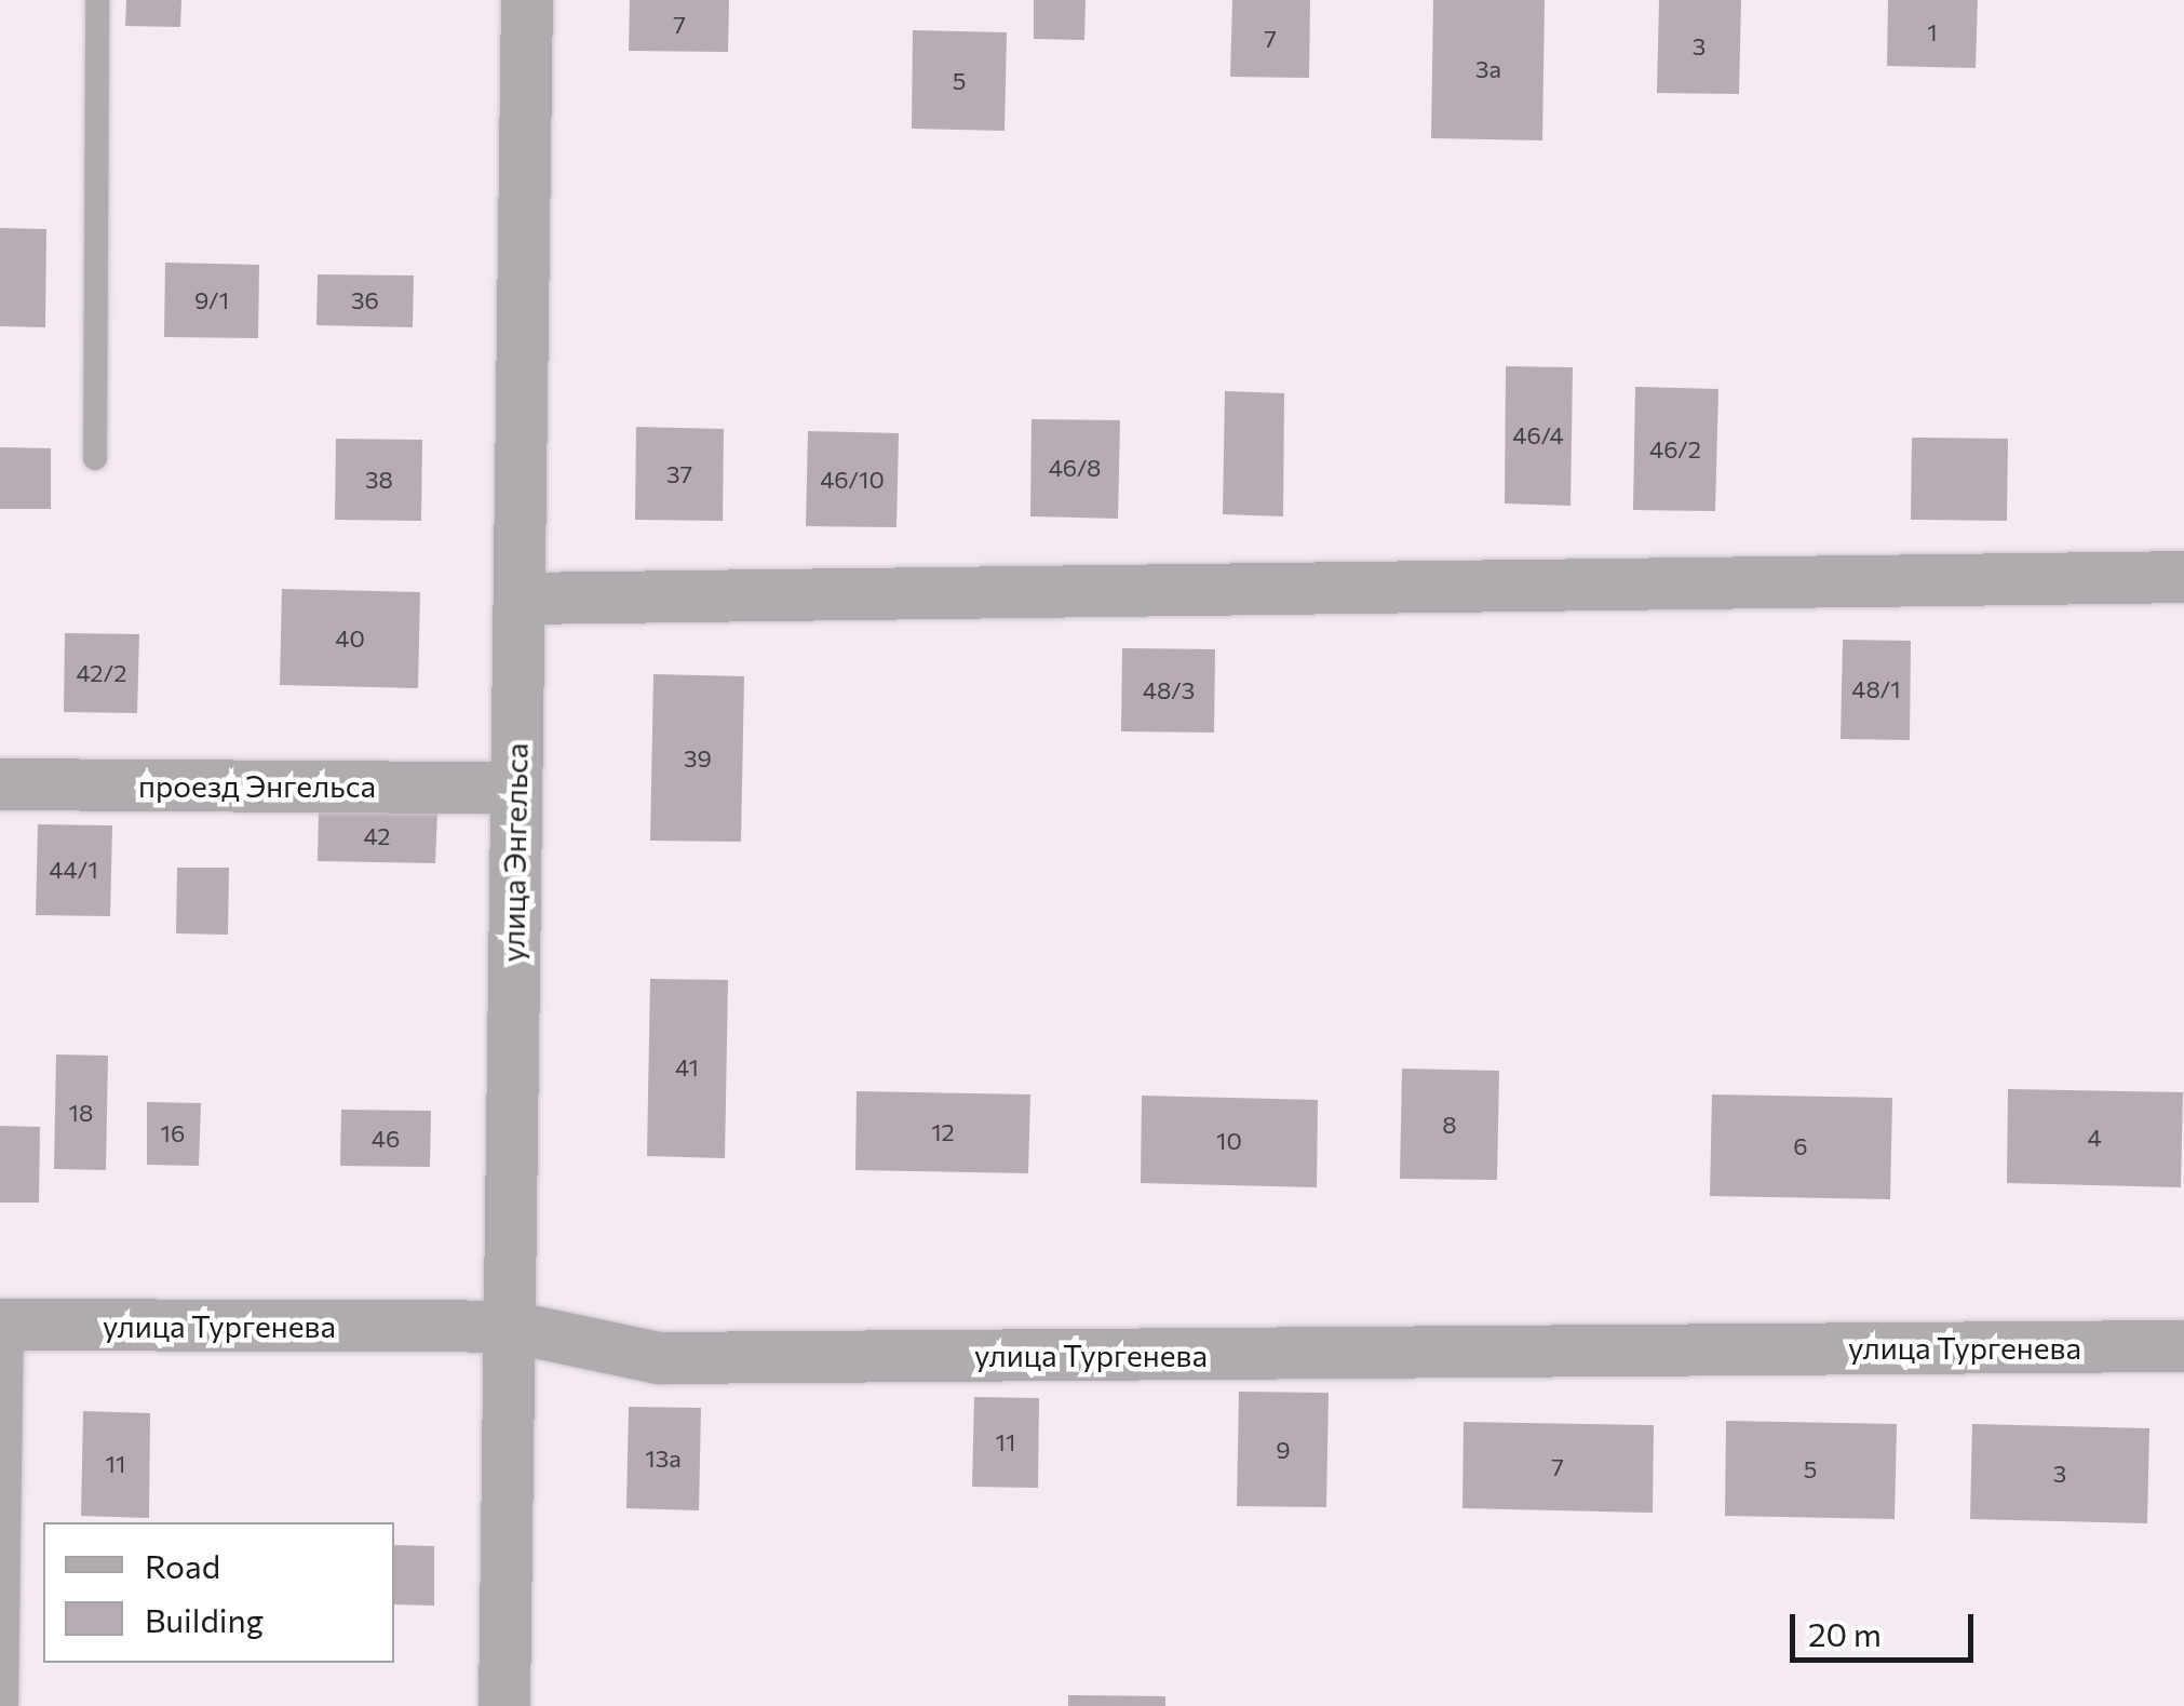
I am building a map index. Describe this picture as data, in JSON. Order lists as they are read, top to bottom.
{
  "streets": {
    "street": ["проезд Энгельса", "улица Энгельса", "улица Тургенева"]
  },
  "crossings": [
    ["проезд Энгельса", "улица Энгельса"],
    ["улица Энгельса", "улица Тургенева"]
  ],
  "house_numbers": [
    "7",
    "1",
    "7",
    "3",
    "3а",
    "5",
    "9/1",
    "36",
    "46/4",
    "46/2",
    "46/8",
    "37",
    "38",
    "46/10",
    "40",
    "42/2",
    "48/1",
    "48/3",
    "39",
    "42",
    "44/1",
    "41",
    "18",
    "8",
    "12",
    "16",
    "4",
    "46",
    "10",
    "6",
    "11",
    "9",
    "13а",
    "11",
    "7",
    "5",
    "3"
  ],
  "legend": ["Road", "Building"],
  "scale_bar": "20 m"
}
